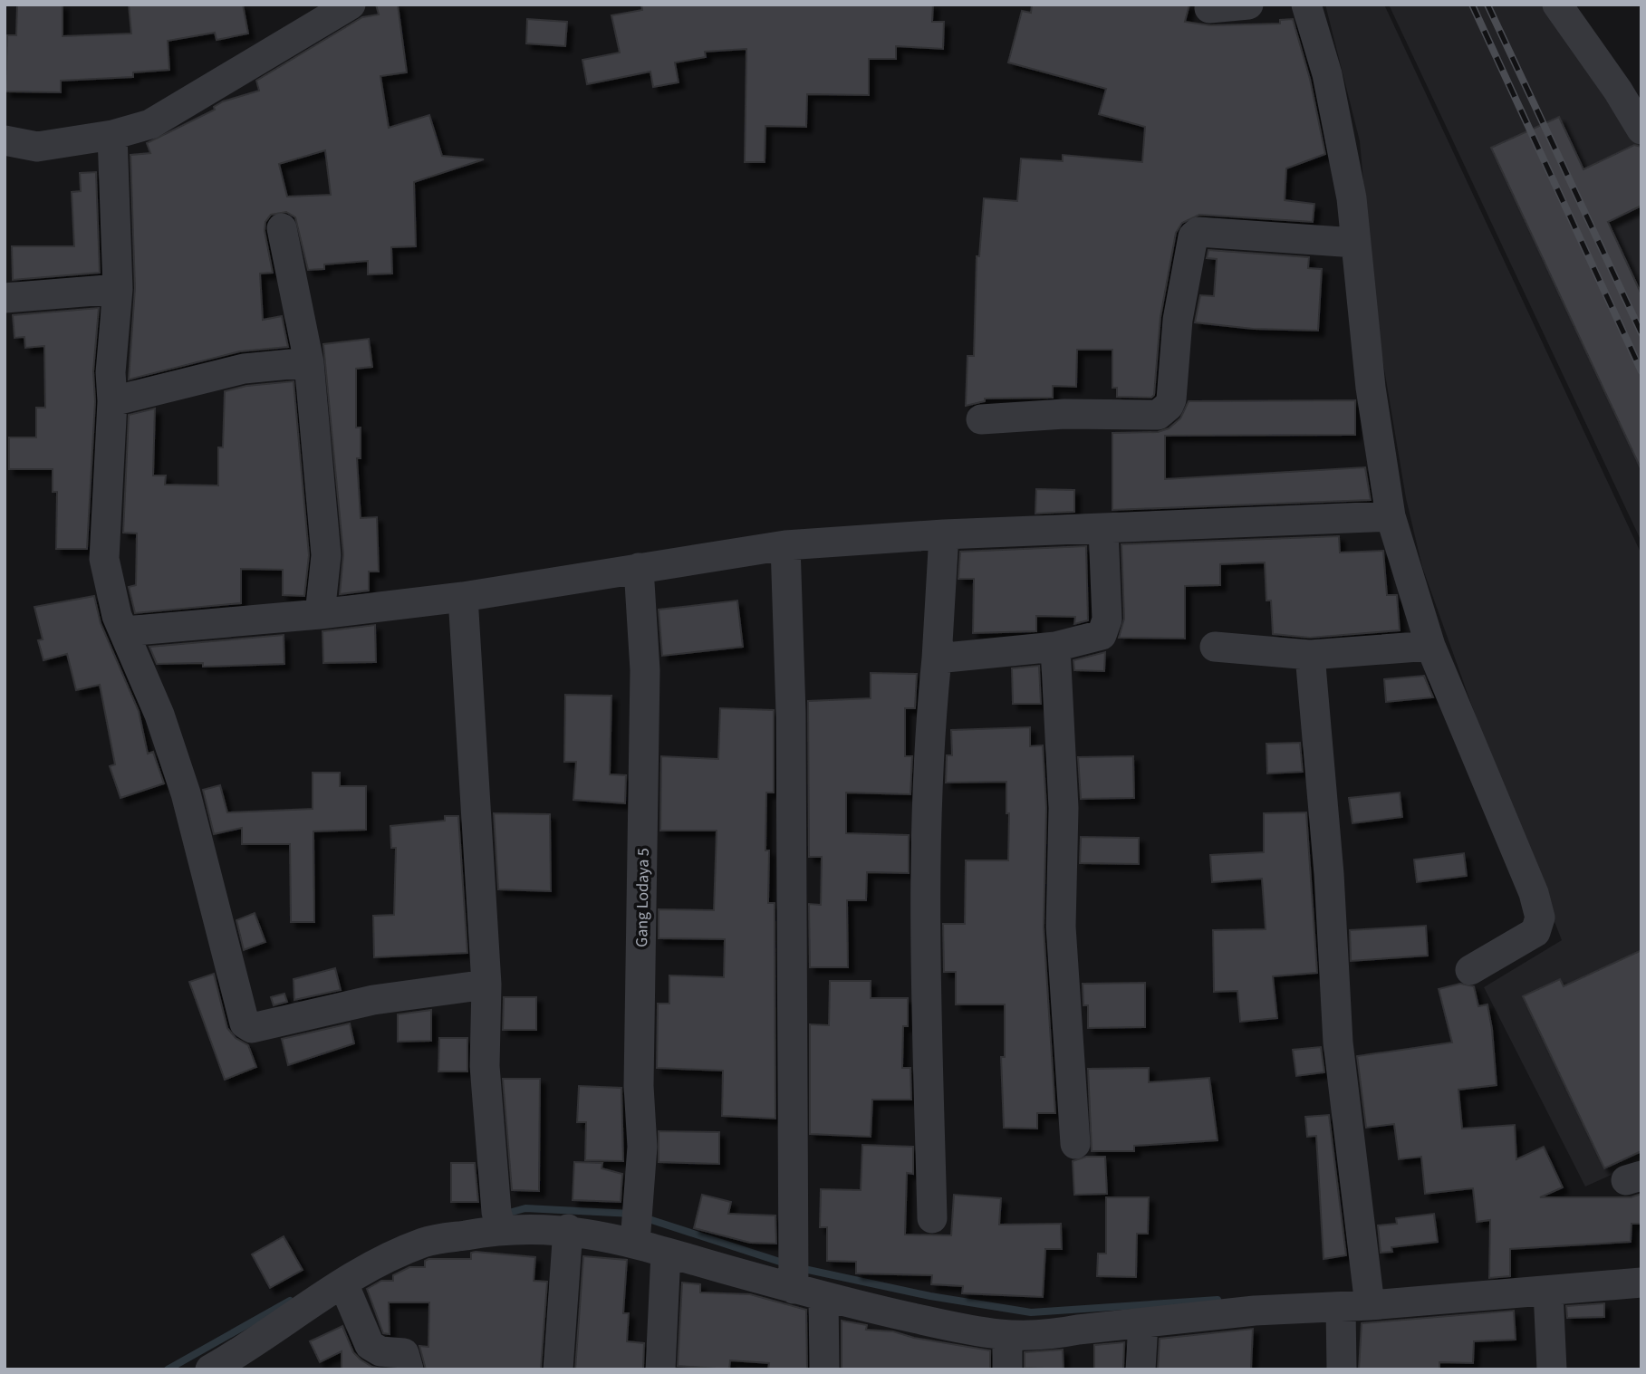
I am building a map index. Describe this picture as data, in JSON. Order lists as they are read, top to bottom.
{
  "streets": {
    "street": ["Gang Lodaya 5"]
  }
}
